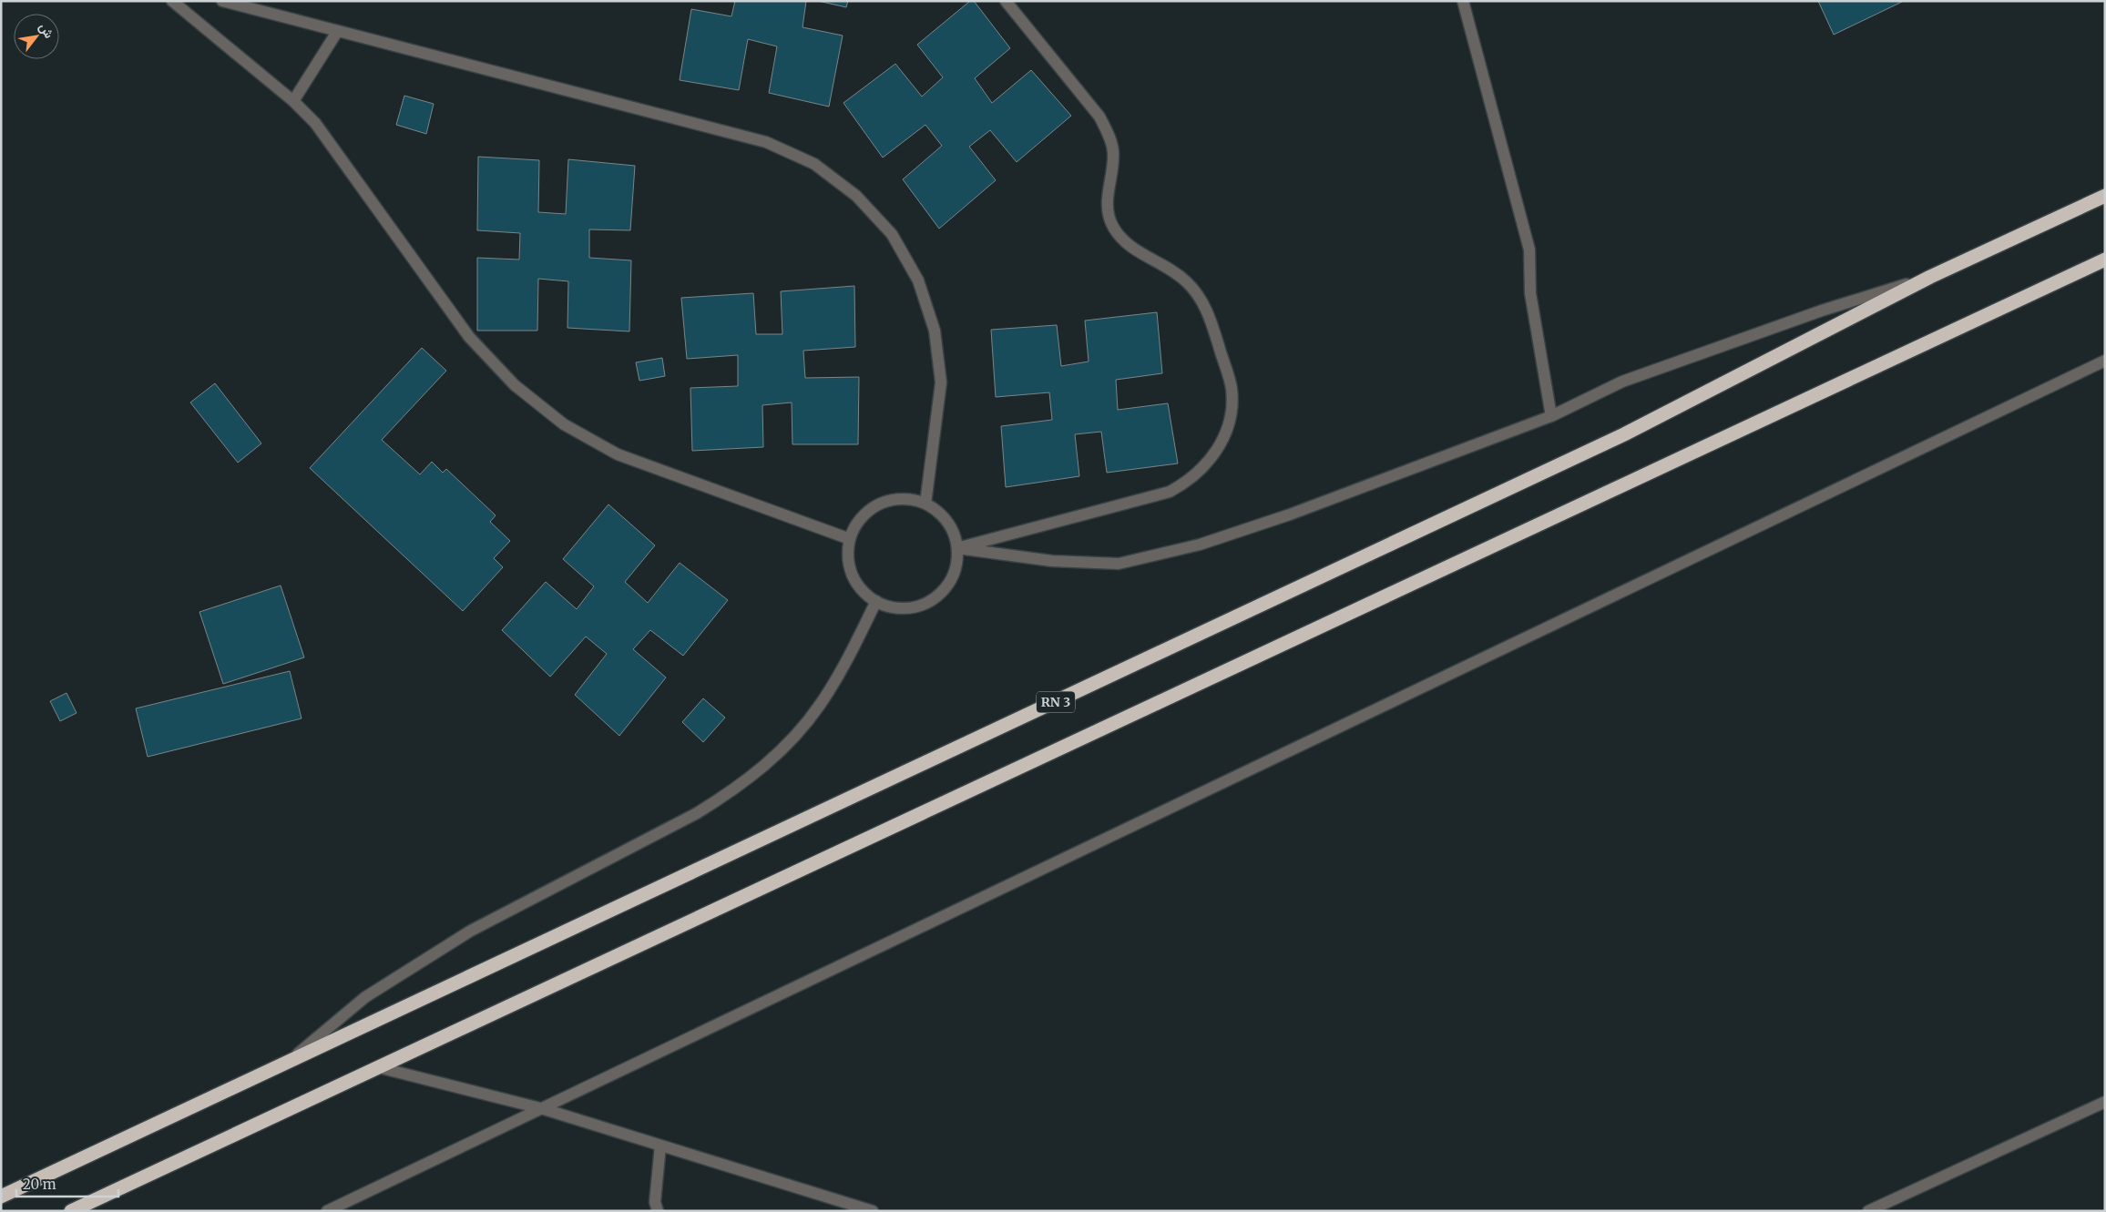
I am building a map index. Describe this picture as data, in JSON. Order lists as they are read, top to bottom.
{
  "streets": {
    "highway": ["RN 3"]
  },
  "scale_bar": "20 m",
  "north": "top right"
}
